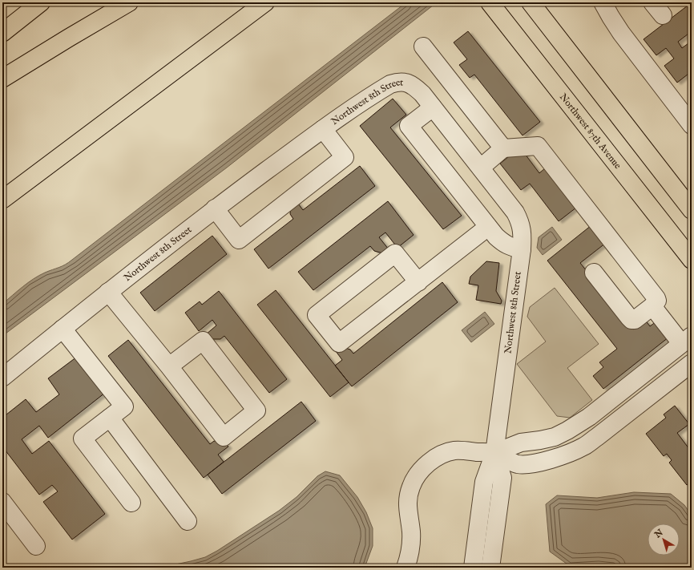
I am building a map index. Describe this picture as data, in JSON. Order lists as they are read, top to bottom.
{
  "streets": {
    "main road": ["Northwest 87th Avenue"],
    "street": ["Northwest 8th Street"]
  },
  "north": "top left"
}
